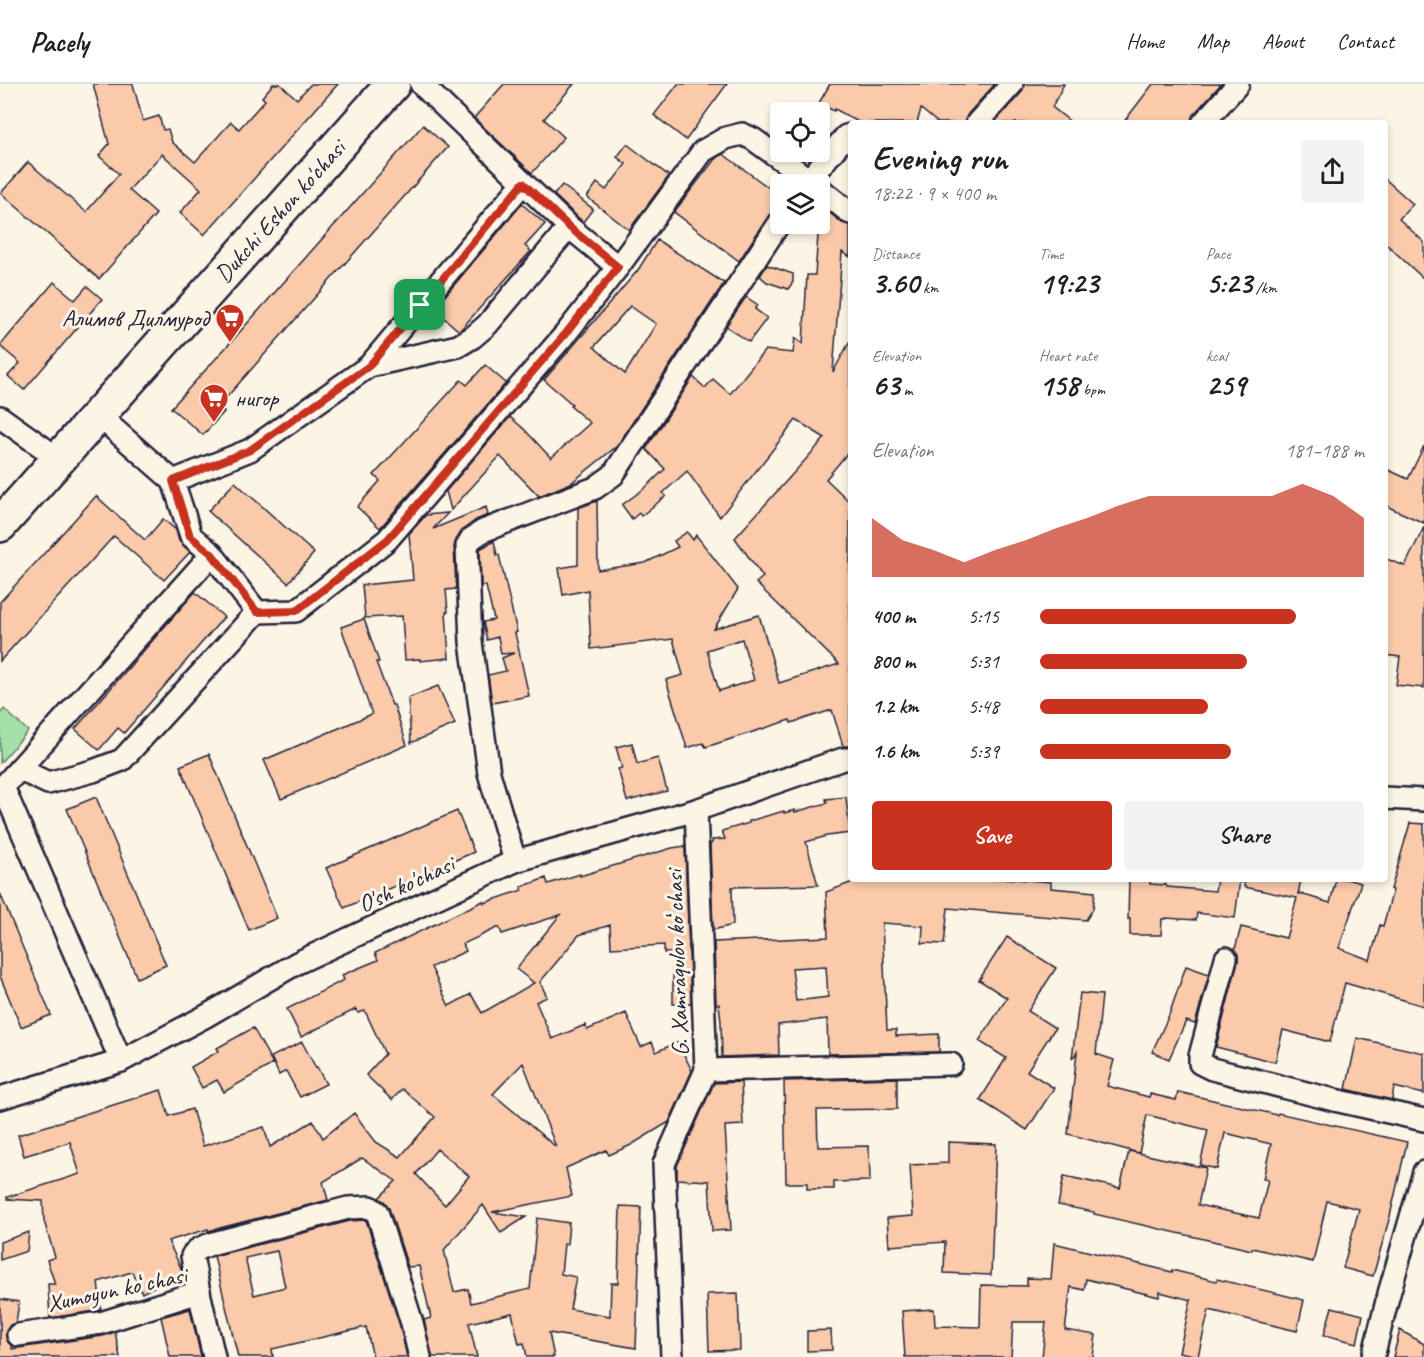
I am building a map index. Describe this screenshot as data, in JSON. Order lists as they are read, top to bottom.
{
  "streets": {
    "main road": ["Dukchi Eshon ko'chasi"],
    "street": ["O'sh ko'chasi", "G. Xamraqulov koʻchasi", "Xumoyun koʻchasi"]
  },
  "crossings": [
    ["O'sh ko'chasi", "G. Xamraqulov koʻchasi"]
  ],
  "places": {
    "supermarket": ["Алимов Дилмурод", "нигор"]
  },
  "page": {
    "header": "Pacely",
    "nav": [
      "Home",
      "Map",
      "About",
      "Contact"
    ],
    "heading": ["Evening run", "18:22 · 9 × 400 m"],
    "stats": [
      ["Distance", "3.60 km"],
      ["Time", "19:23"],
      ["Pace", "5:23 /km"],
      ["Elevation", "63 m"],
      ["Heart rate", "158 bpm"],
      ["kcal", "259"]
    ],
    "chart": ["Elevation", "181–188 m"],
    "list": [
      {
        "name": "400 m",
        "note": "5:15"
      },
      {
        "name": "800 m",
        "note": "5:31"
      },
      {
        "name": "1.2 km",
        "note": "5:48"
      },
      {
        "name": "1.6 km",
        "note": "5:39"
      }
    ],
    "buttons": ["Save", "Share"]
  }
}
